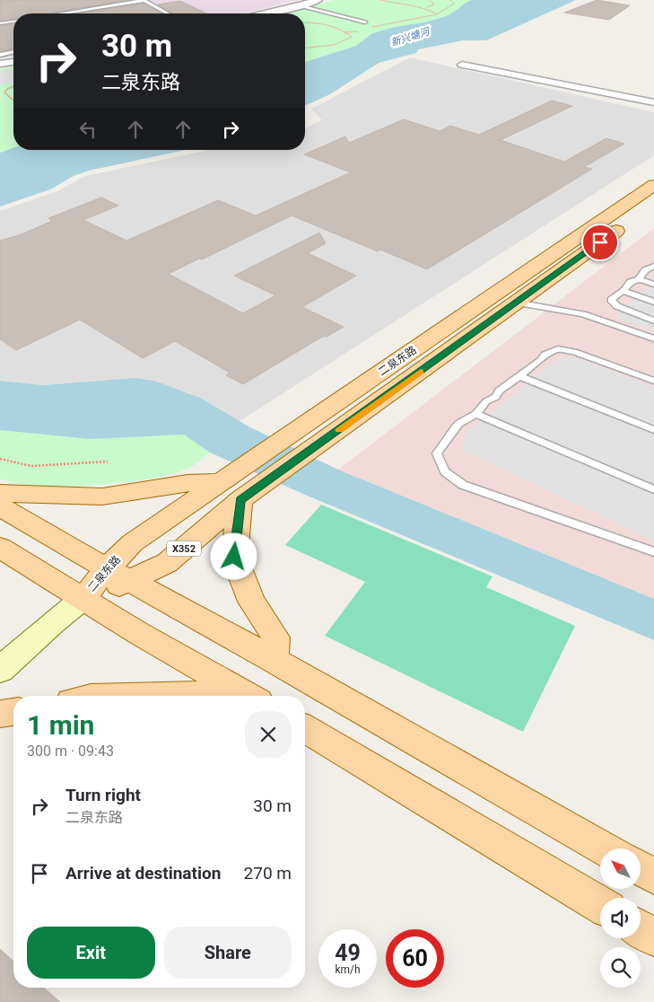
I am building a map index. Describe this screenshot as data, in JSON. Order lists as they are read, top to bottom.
{
  "streets": {
    "main road": ["二泉东路", "X352"]
  },
  "water": ["新兴塘河"],
  "north": "top left",
  "page": {
    "turn": ["30 m", "二泉东路"],
    "heading": ["1 min", "300 m · 09:43"],
    "list": [
      {
        "name": "Turn right",
        "note": "二泉东路",
        "value": "30 m"
      },
      {
        "name": "Arrive at destination",
        "value": "270 m"
      }
    ],
    "buttons": ["Exit", "Share"],
    "speed": "49 km/h",
    "limit": "60"
  }
}
